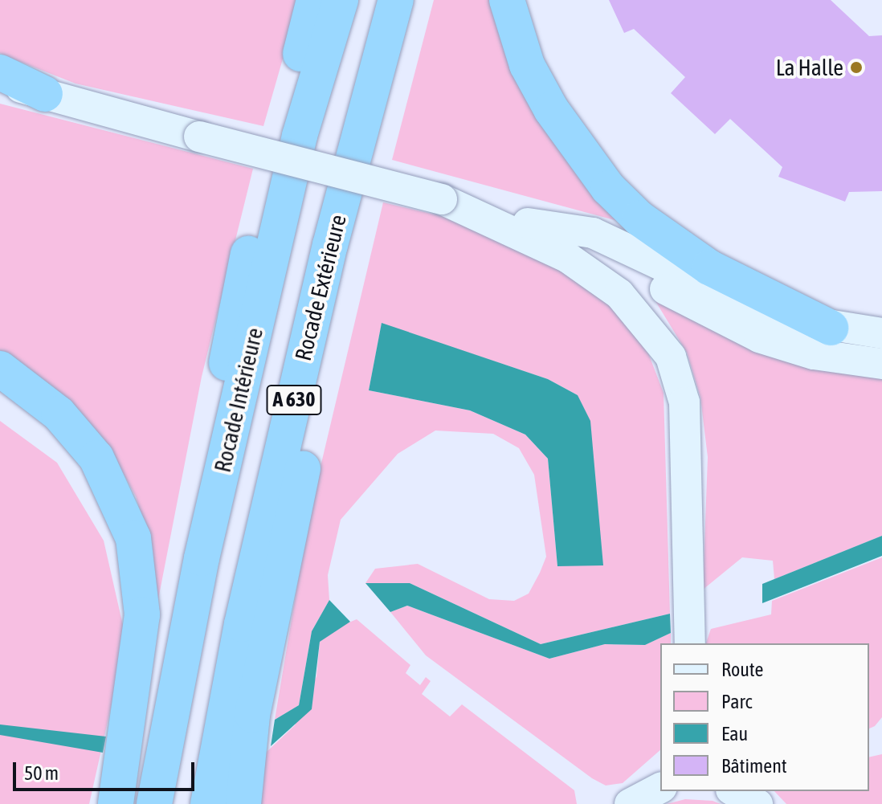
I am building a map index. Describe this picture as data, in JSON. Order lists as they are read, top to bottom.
{
  "streets": {
    "highway": ["Rocade Extérieure", "Rocade Intérieure", "A 630"]
  },
  "places": ["La Halle"],
  "legend": [
    "Route",
    "Parc",
    "Eau",
    "Bâtiment"
  ],
  "scale_bar": "50 m"
}
